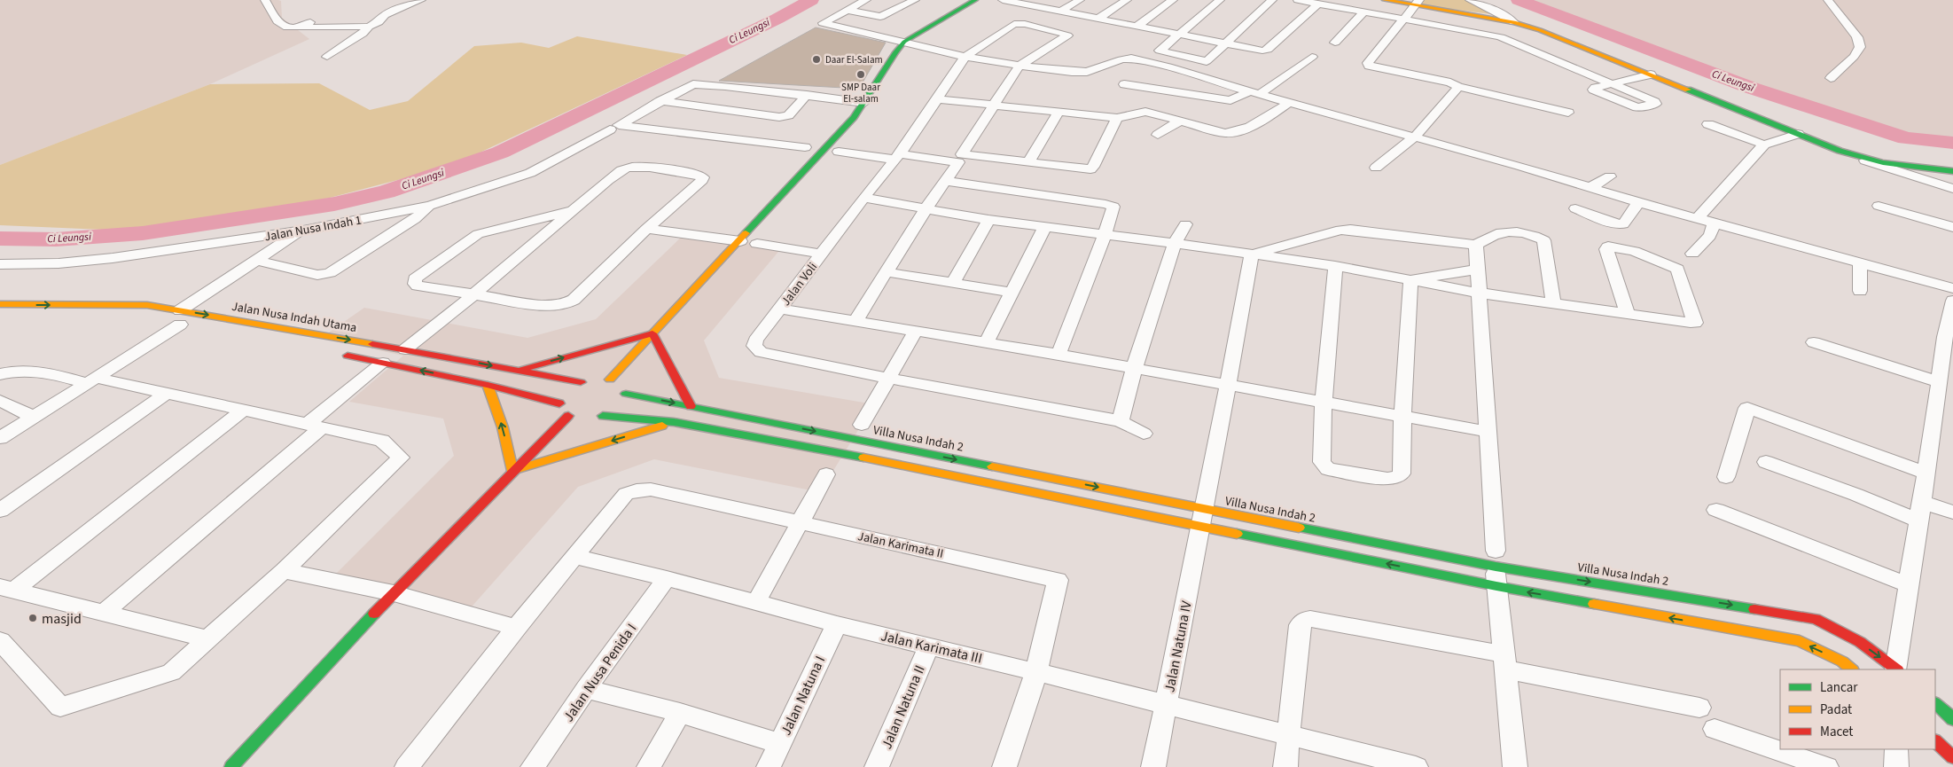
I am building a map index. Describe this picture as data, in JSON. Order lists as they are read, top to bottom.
{
  "streets": {
    "street": [
      "Jalan Nusa Indah 1",
      "Jalan Voli",
      "Jalan Nusa Indah Utama",
      "Villa Nusa Indah 2",
      "Jalan Karimata II",
      "Jalan Karimata III",
      "Jalan Natuna IV",
      "Jalan Nusa Penida I",
      "Jalan Natuna I",
      "Jalan Natuna II"
    ]
  },
  "crossings": [
    ["Villa Nusa Indah 2", "Jalan Natuna IV"],
    ["Jalan Karimata II", "Jalan Karimata III"],
    ["Jalan Karimata III", "Jalan Natuna IV"],
    ["Jalan Karimata III", "Jalan Nusa Penida I"],
    ["Jalan Karimata III", "Jalan Natuna I"],
    ["Jalan Karimata III", "Jalan Natuna II"]
  ],
  "water": ["Ci Leungsi"],
  "places": ["Daar El-Salam", "SMP Daar El-salam", "masjid"],
  "legend": ["Lancar", "Padat", "Macet"]
}
